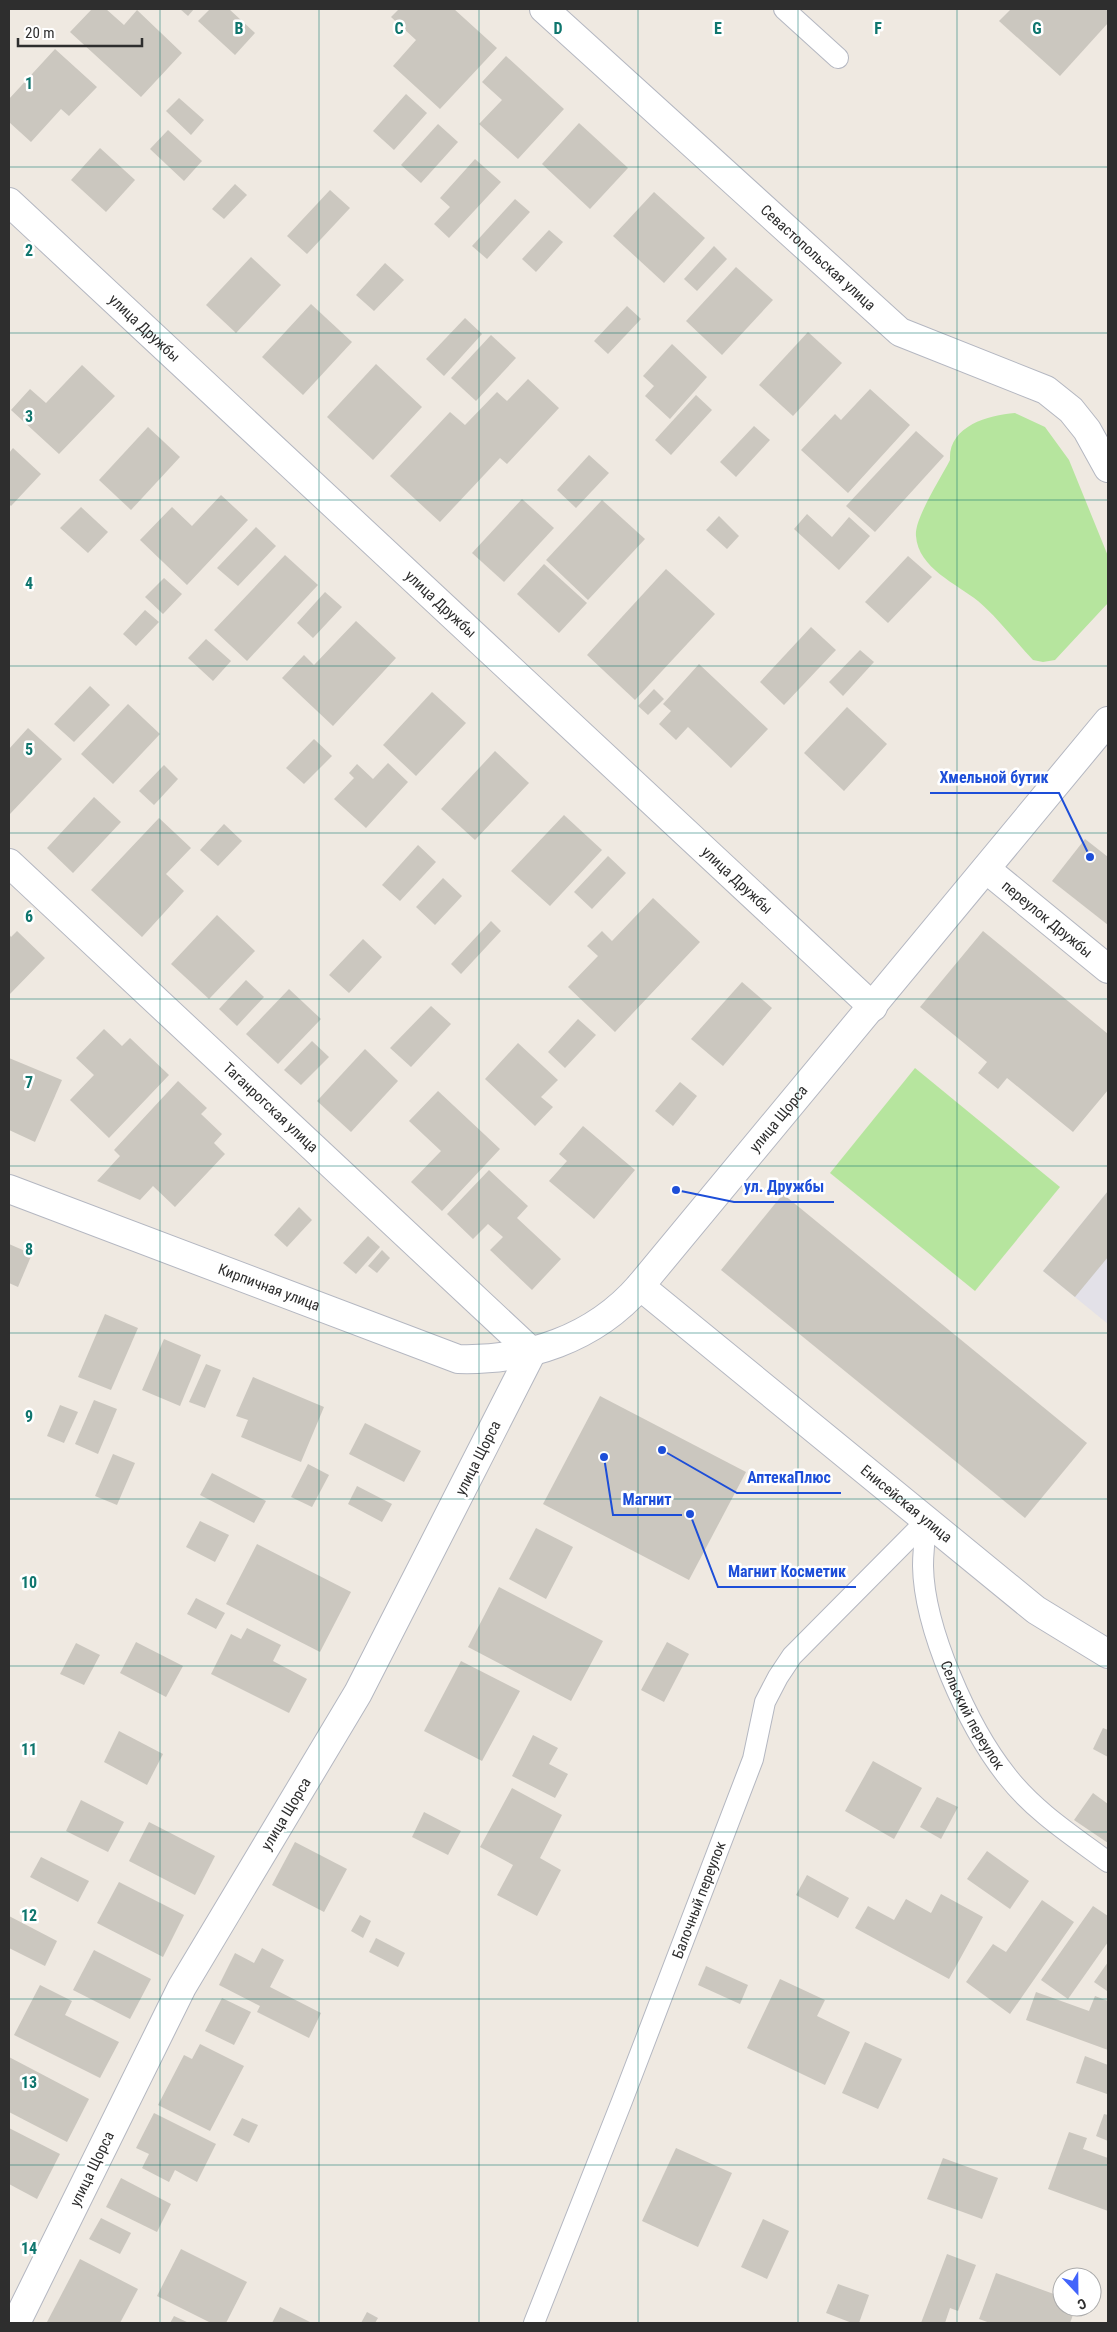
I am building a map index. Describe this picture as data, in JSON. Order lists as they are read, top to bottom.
{
  "streets": {
    "street": [
      "Севастопольская улица",
      "улица Дружбы",
      "переулок Дружбы",
      "Таганрогская улица",
      "улица Щорса",
      "Кирпичная улица",
      "Енисейская улица"
    ],
    "lane": ["Сельский переулок", "Балочный переулок"]
  },
  "crossings": [
    ["улица Дружбы", "улица Щорса"],
    ["переулок Дружбы", "улица Щорса"],
    ["Таганрогская улица", "улица Щорса"],
    ["Таганрогская улица", "Кирпичная улица"],
    ["улица Щорса", "Кирпичная улица"],
    ["улица Щорса", "Енисейская улица"],
    ["Енисейская улица", "Сельский переулок"],
    ["Енисейская улица", "Балочный переулок"],
    ["Сельский переулок", "Балочный переулок"]
  ],
  "places": [
    "Хмельной бутик",
    "ул. Дружбы",
    "АптекаПлюс",
    "Магнит",
    "Магнит Косметик"
  ],
  "scale_bar": "20 m",
  "north": "bottom",
  "grid": {
    "columns": [
      "B",
      "C",
      "D",
      "E",
      "F",
      "G"
    ],
    "rows": [
      "1",
      "2",
      "3",
      "4",
      "5",
      "6",
      "7",
      "8",
      "9",
      "10",
      "11",
      "12",
      "13",
      "14"
    ]
  }
}
